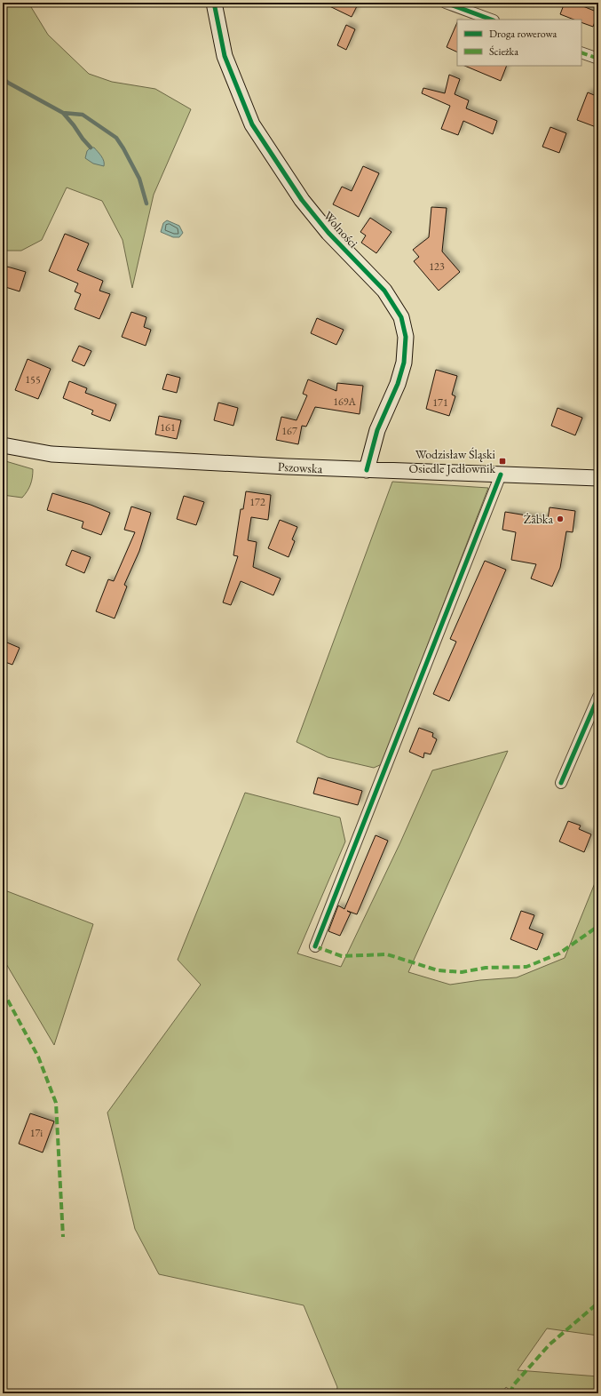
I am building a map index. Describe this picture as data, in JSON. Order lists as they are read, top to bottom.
{
  "streets": {
    "main road": ["Wolności", "Pszowska"]
  },
  "crossings": [
    ["Wolności", "Pszowska"]
  ],
  "places": {
    "transit": ["Wodzisław Śląski Osiedle Jedłownik"],
    "other": ["Żabka"]
  },
  "house_numbers": [
    "123",
    "155",
    "169A",
    "171",
    "161",
    "167",
    "172",
    "17i"
  ],
  "legend": ["Droga rowerowa", "Ścieżka"]
}
